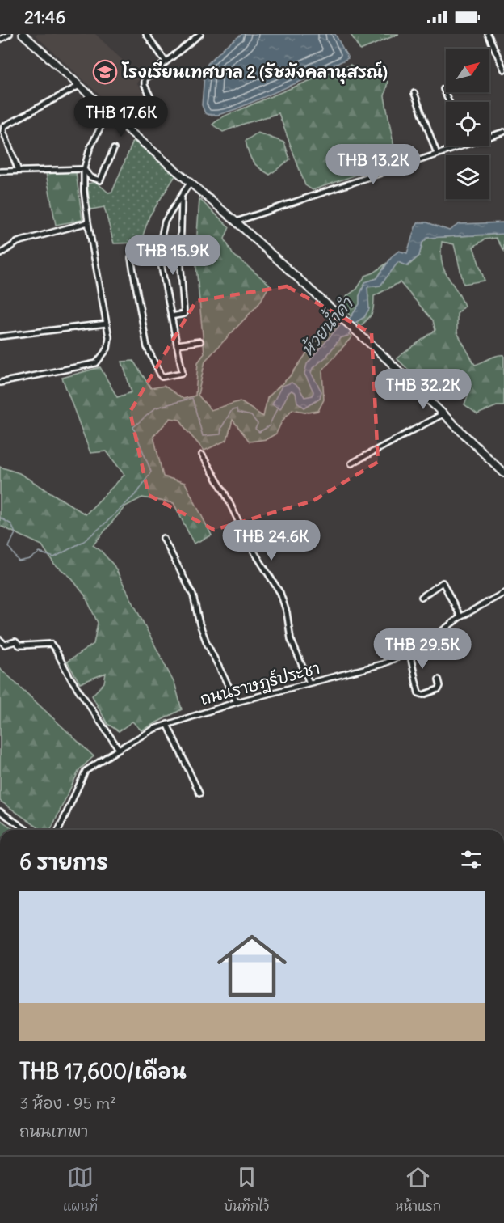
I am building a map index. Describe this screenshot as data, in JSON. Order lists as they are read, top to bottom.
{
  "streets": {
    "street": ["ถนนราษฎร์ประชา"]
  },
  "water": ["ห้วยน้ำคำ"],
  "places": {
    "school or university": ["โรงเรียนเทศบาล 2 (รัชมังคลานุสรณ์)"]
  },
  "north": "top right",
  "page": {
    "status": "21:46",
    "price": [
      "THB 17.6K",
      "THB 13.2K",
      "THB 15.9K",
      "THB 32.2K",
      "THB 24.6K",
      "THB 29.5K"
    ],
    "heading": "6 รายการ",
    "list": [
      {
        "name": "THB 17,600/เดือน",
        "note": "3 ห้อง · 95 m² · ถนนเทพา"
      }
    ],
    "tabs": ["แผนที่", "บันทึกไว้", "หน้าแรก"]
  }
}
